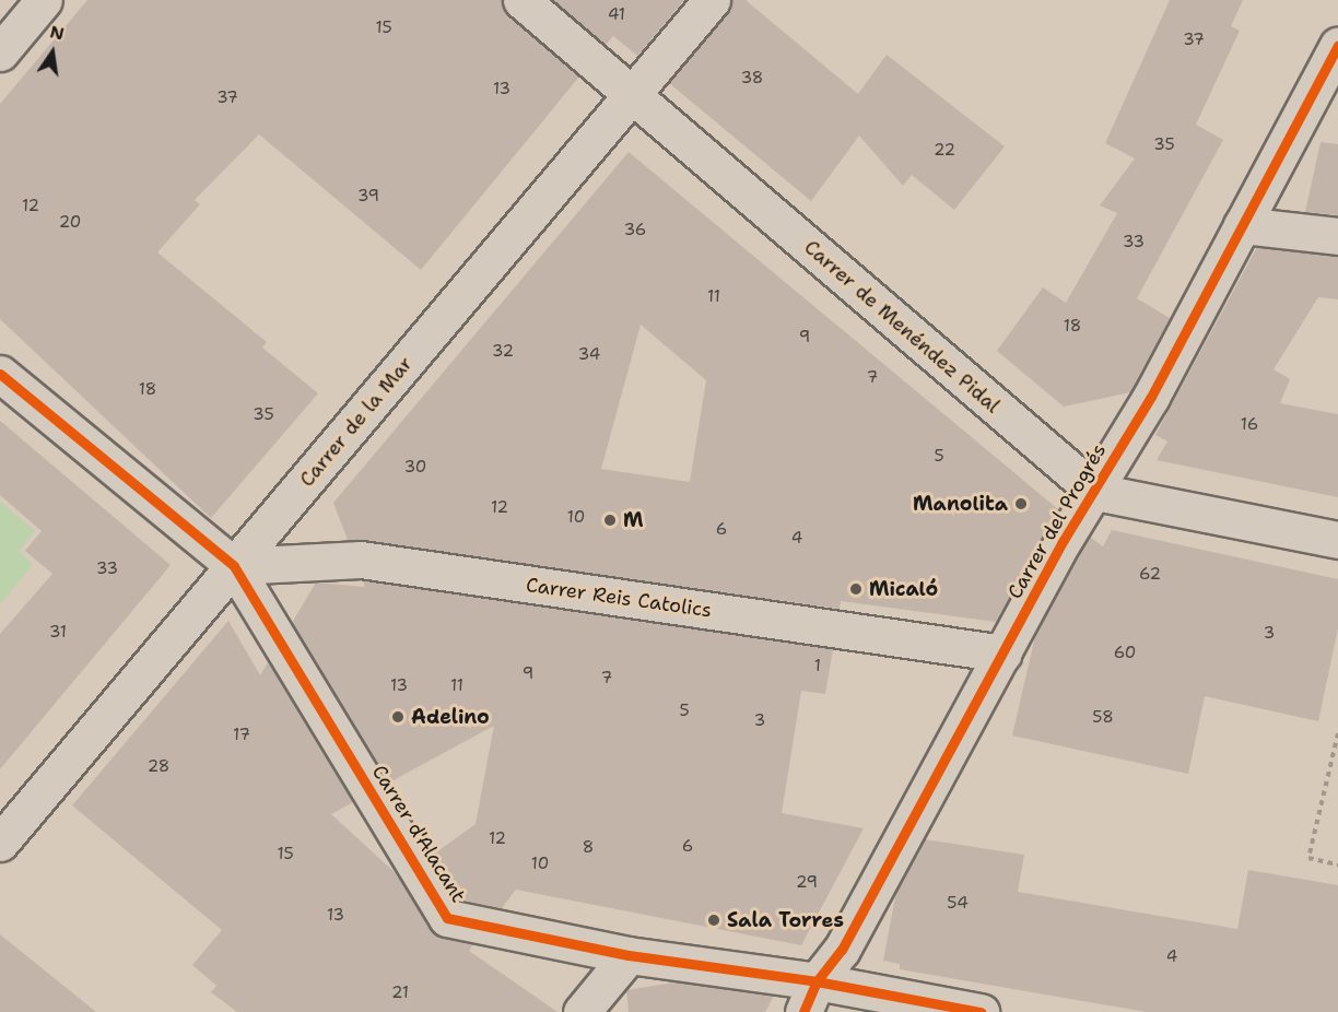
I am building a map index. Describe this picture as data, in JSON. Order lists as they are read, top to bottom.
{
  "streets": {
    "street": [
      "Carrer de Menéndez Pidal",
      "Carrer de la Mar",
      "Carrer del Progrés",
      "Carrer Reis Catolics",
      "Carrer d'Alacant"
    ]
  },
  "crossings": [
    ["Carrer de Menéndez Pidal", "Carrer de la Mar"],
    ["Carrer de Menéndez Pidal", "Carrer del Progrés"],
    ["Carrer de la Mar", "Carrer Reis Catolics"],
    ["Carrer de la Mar", "Carrer d'Alacant"],
    ["Carrer del Progrés", "Carrer Reis Catolics"],
    ["Carrer del Progrés", "Carrer d'Alacant"],
    ["Carrer Reis Catolics", "Carrer d'Alacant"]
  ],
  "places": [
    "Manolita",
    "M",
    "Micaló",
    "Adelino",
    "Sala Torres"
  ],
  "house_numbers": [
    "41",
    "15",
    "37",
    "38",
    "13",
    "37",
    "35",
    "22",
    "39",
    "12",
    "20",
    "36",
    "33",
    "11",
    "18",
    "9",
    "32",
    "34",
    "7",
    "18",
    "35",
    "16",
    "5",
    "30",
    "12",
    "10",
    "6",
    "4",
    "33",
    "62",
    "31",
    "3",
    "60",
    "1",
    "9",
    "7",
    "13",
    "11",
    "5",
    "58",
    "3",
    "17",
    "28",
    "12",
    "6",
    "8",
    "15",
    "10",
    "29",
    "54",
    "13",
    "4",
    "21"
  ],
  "north": "top"
}
